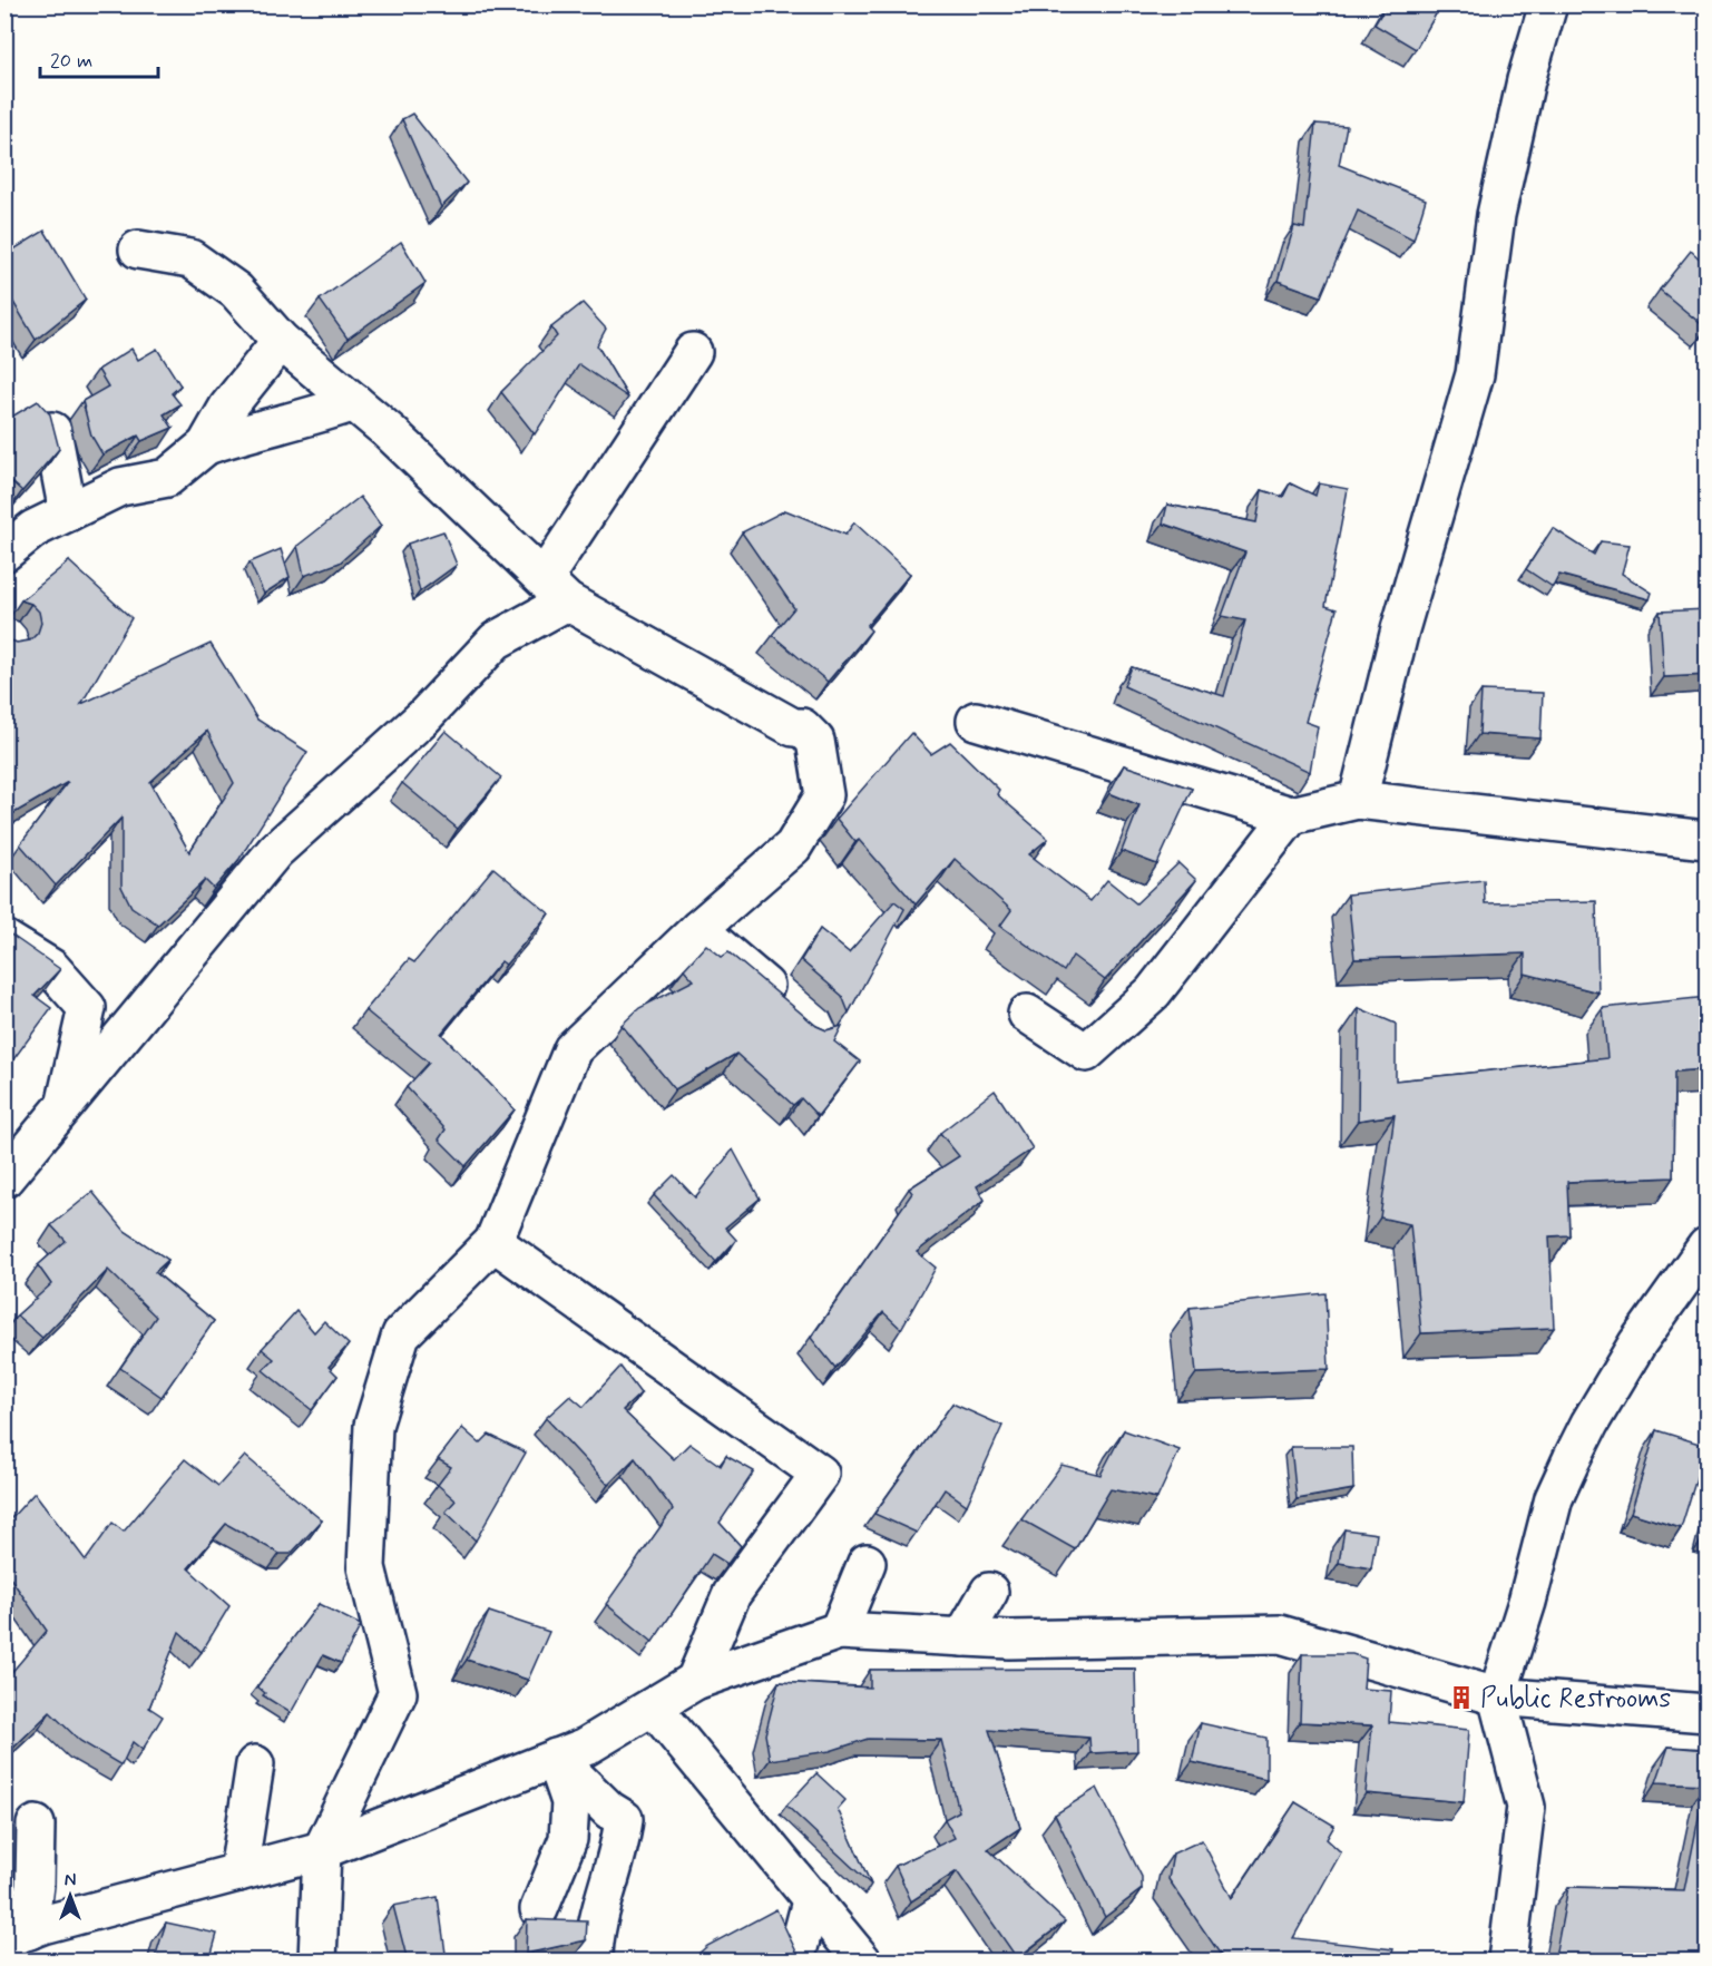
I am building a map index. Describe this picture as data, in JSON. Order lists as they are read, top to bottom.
{
  "places": {
    "building": ["Public Restrooms"]
  },
  "scale_bar": "20 m",
  "north": "top"
}
